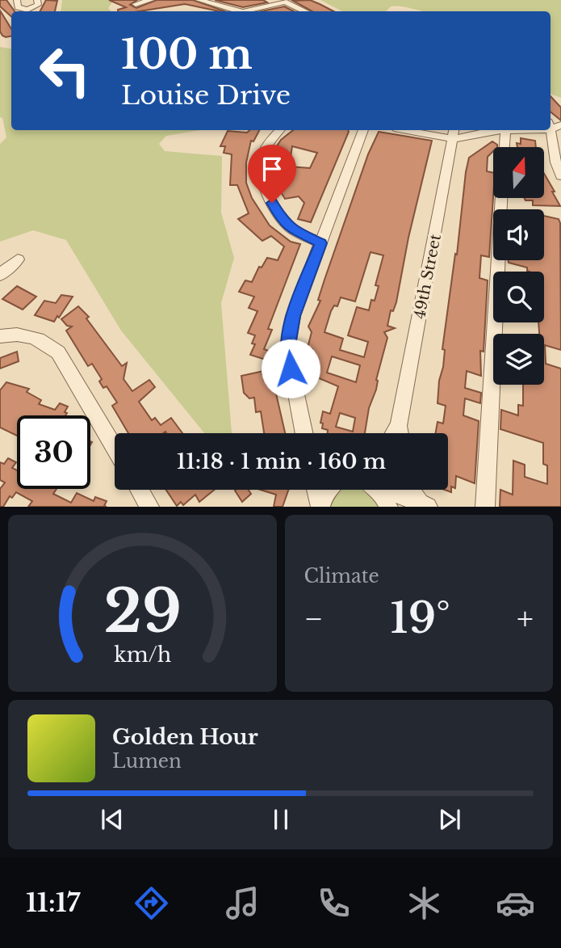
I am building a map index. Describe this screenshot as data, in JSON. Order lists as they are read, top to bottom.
{
  "streets": {
    "street": ["49th Street"]
  },
  "north": "top",
  "page": {
    "turn": ["100 m", "Louise Drive"],
    "limit": "30",
    "trip": "11:18 · 1 min · 160 m",
    "tile": "Climate",
    "heat": ["−", "19°", "+"],
    "song": ["Golden Hour", "Lumen"],
    "tabs": "11:17",
    "gauge": ["29", "km/h"]
  }
}
